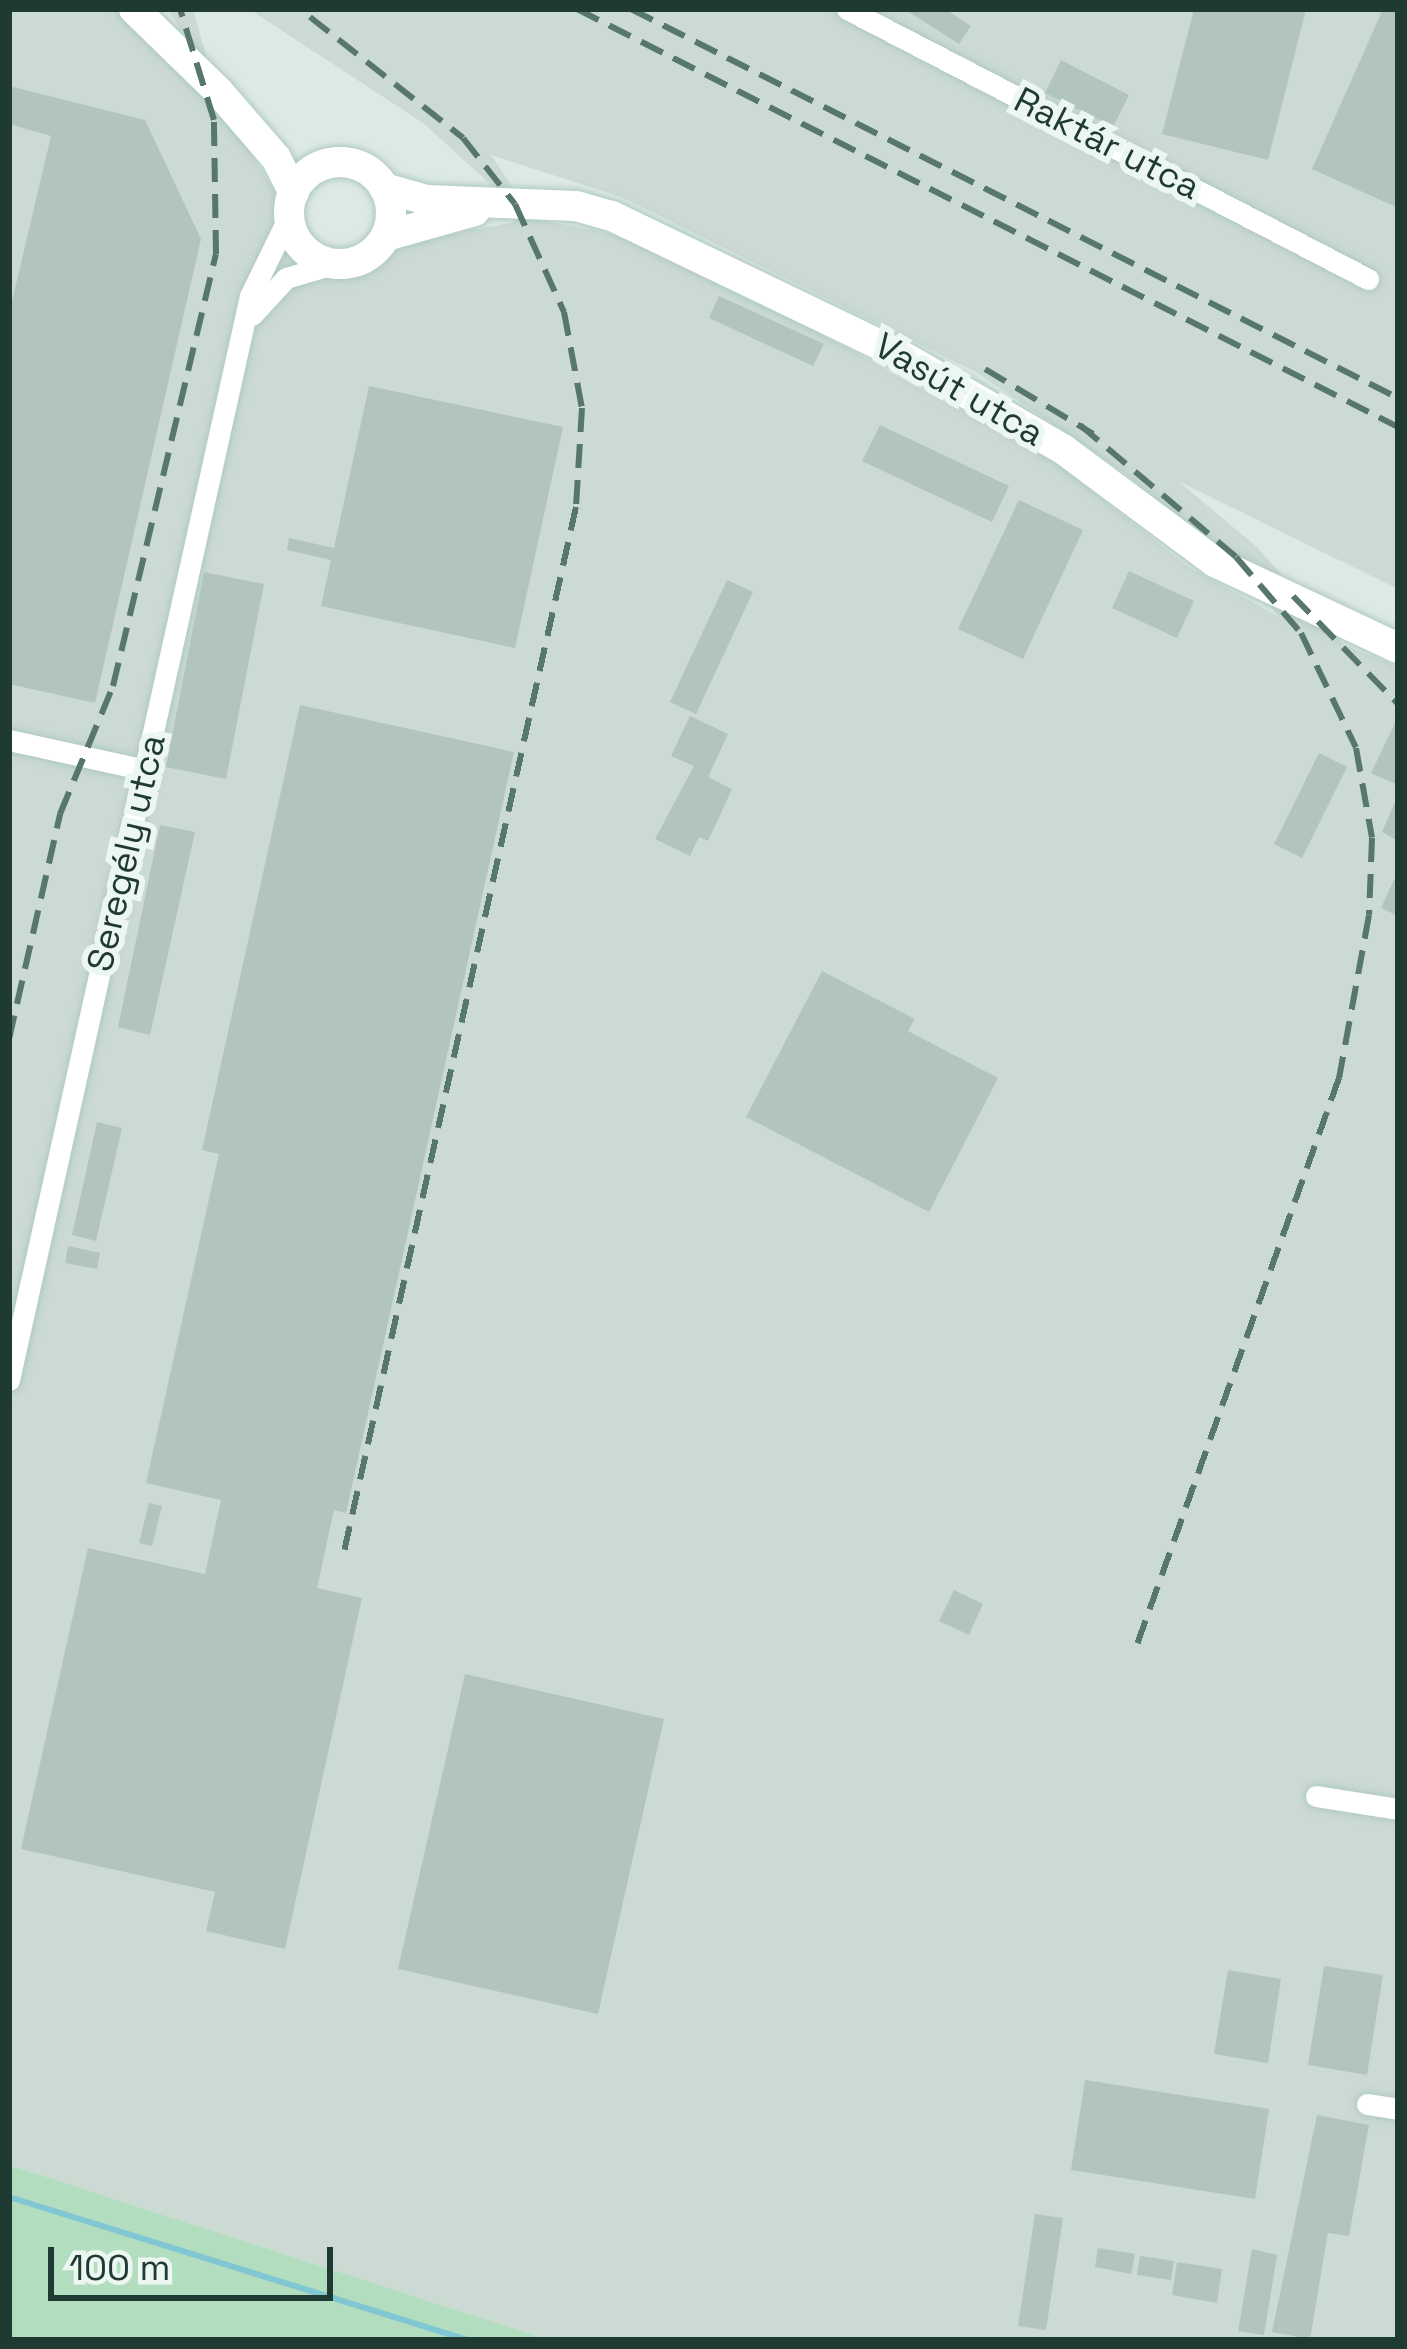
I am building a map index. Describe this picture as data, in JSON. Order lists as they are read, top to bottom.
{
  "streets": {
    "street": ["Raktár utca", "Vasút utca", "Seregély utca"]
  },
  "crossings": [
    ["Vasút utca", "Seregély utca"]
  ],
  "scale_bar": "100 m"
}
